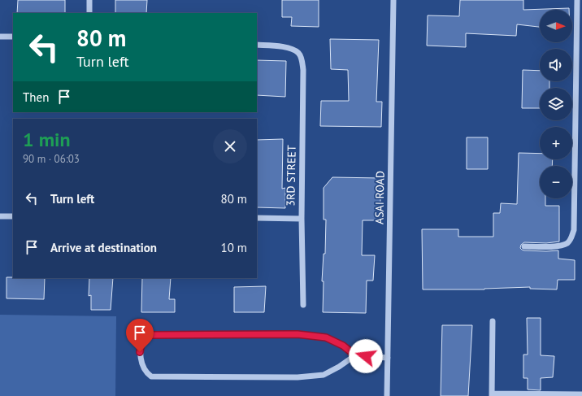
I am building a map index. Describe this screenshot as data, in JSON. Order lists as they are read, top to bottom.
{
  "streets": {
    "street": ["3RD STREET", "ASAI ROAD"]
  },
  "north": "right",
  "page": {
    "map_buttons": ["+", "−"],
    "turn": ["80 m", "Turn left"],
    "then": "Then",
    "heading": ["1 min", "90 m · 06:03"],
    "list": [
      {
        "name": "Turn left",
        "value": "80 m"
      },
      {
        "name": "Arrive at destination",
        "value": "10 m"
      }
    ]
  }
}
